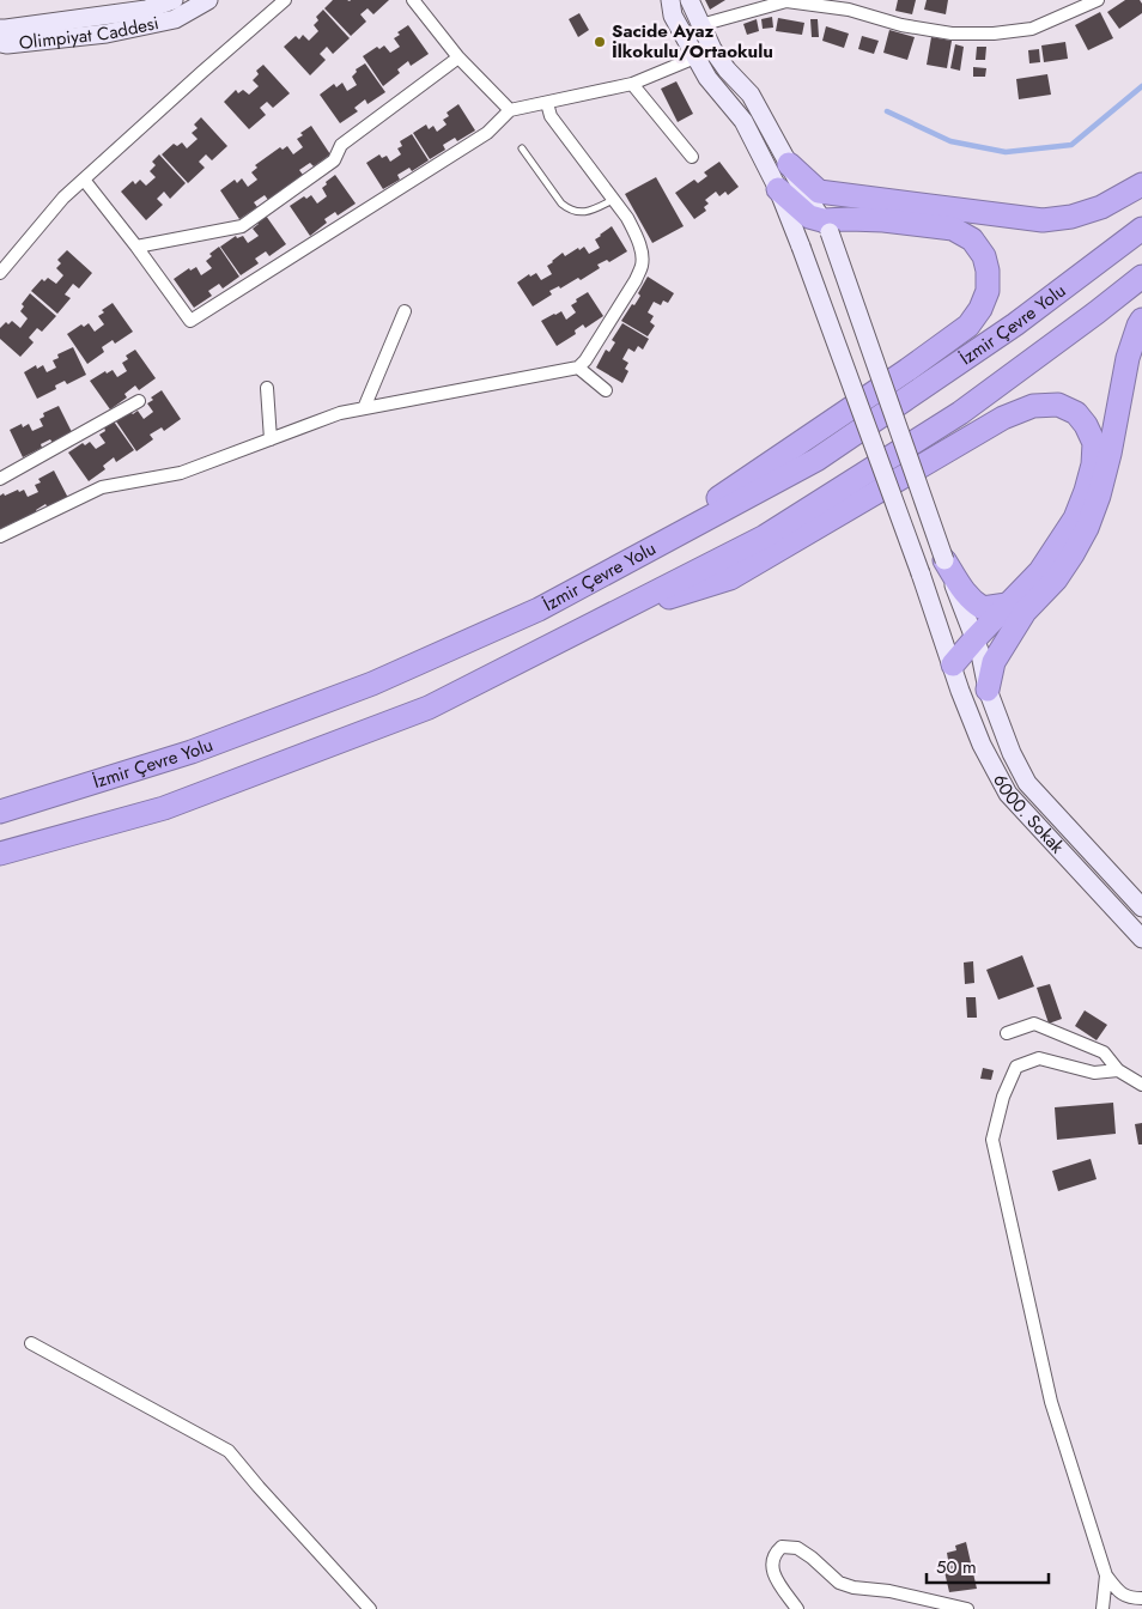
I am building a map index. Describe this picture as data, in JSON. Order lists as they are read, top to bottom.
{
  "streets": {
    "highway": ["İzmir Çevre Yolu"],
    "main road": ["Olimpiyat Caddesi", "6000. Sokak"]
  },
  "places": ["Sacide Ayaz İlkokulu/Ortaokulu"],
  "scale_bar": "50 m"
}
